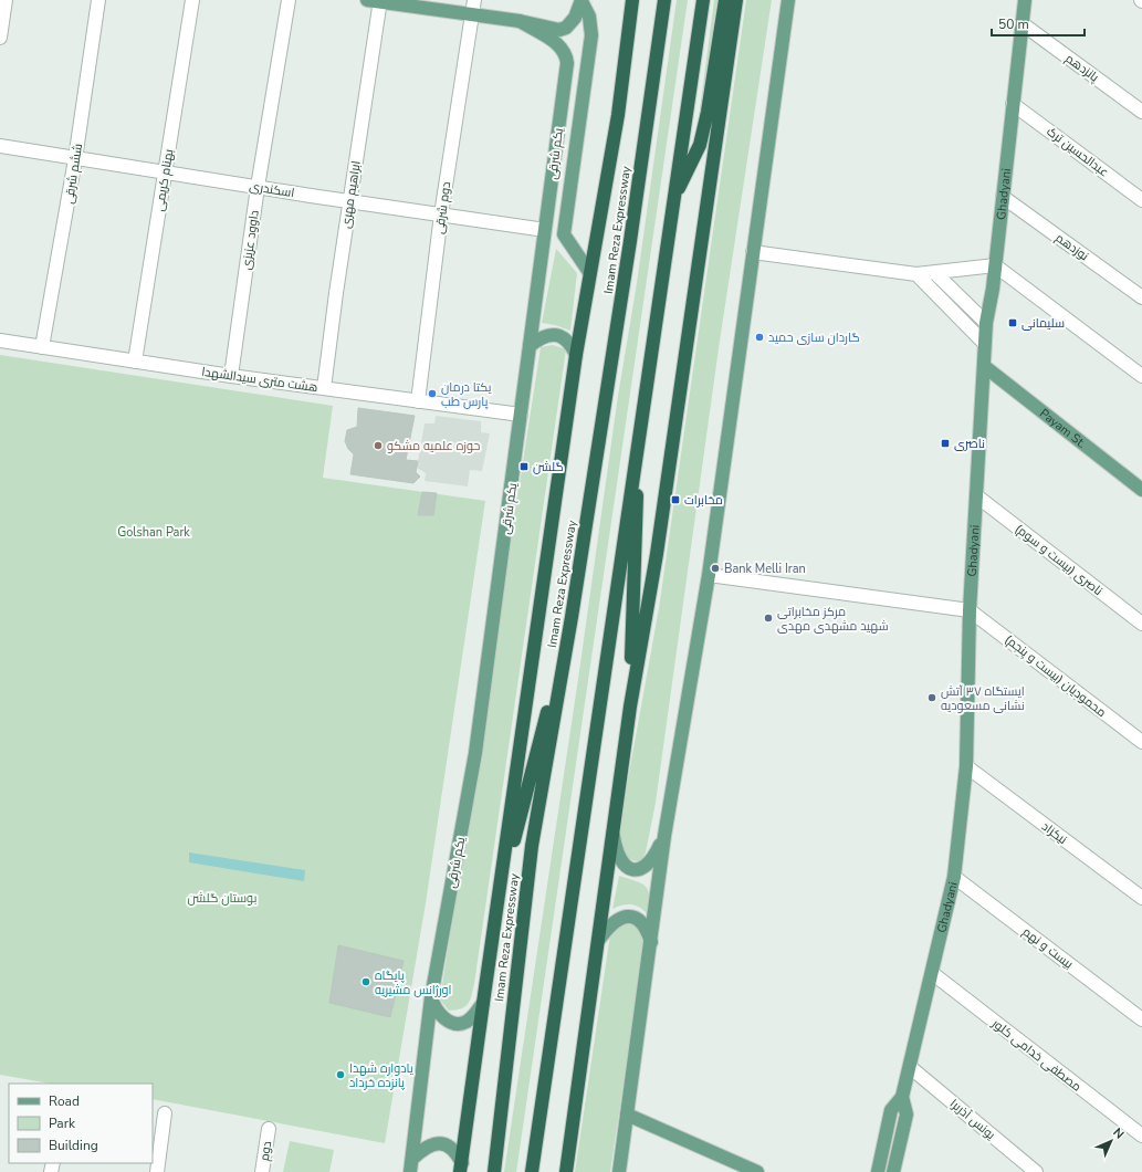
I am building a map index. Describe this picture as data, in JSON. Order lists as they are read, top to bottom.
{
  "streets": {
    "highway": ["Imam Reza Expressway"],
    "main road": ["یکم شرقی", "Ghadyani", "Payam St."],
    "street": [
      "پانزدهم",
      "عبدالحسین ترک",
      "ششم شرقی",
      "بهنام کریمی",
      "اسکندری",
      "ابراهیم مهری",
      "دوم شرقی",
      "داوود عزیزی",
      "نوزدهم",
      "هشت متری سیدالشهدا",
      "ناصری (بیست و سوم)",
      "محمودیان (بیست و پنجم)",
      "نیکزاد",
      "بیست و نهم",
      "مصطفی خدامی کلور",
      "یونس آذربرا",
      "دوم"
    ]
  },
  "crossings": [
    ["پانزدهم", "Ghadyani"],
    ["عبدالحسین ترک", "Ghadyani"],
    ["یکم شرقی", "اسکندری"],
    ["یکم شرقی", "هشت متری سیدالشهدا"],
    ["ششم شرقی", "اسکندری"],
    ["ششم شرقی", "هشت متری سیدالشهدا"],
    ["بهنام کریمی", "اسکندری"],
    ["بهنام کریمی", "هشت متری سیدالشهدا"],
    ["اسکندری", "ابراهیم مهری"],
    ["اسکندری", "دوم شرقی"],
    ["اسکندری", "داوود عزیزی"],
    ["Ghadyani", "نوزدهم"],
    ["Ghadyani", "Payam St."],
    ["Ghadyani", "ناصری (بیست و سوم)"],
    ["Ghadyani", "محمودیان (بیست و پنجم)"],
    ["Ghadyani", "نیکزاد"],
    ["Ghadyani", "بیست و نهم"],
    ["Ghadyani", "مصطفی خدامی کلور"],
    ["Ghadyani", "یونس آذربرا"],
    ["ابراهیم مهری", "هشت متری سیدالشهدا"],
    ["دوم شرقی", "هشت متری سیدالشهدا"],
    ["داوود عزیزی", "هشت متری سیدالشهدا"]
  ],
  "parks": ["Golshan Park", "بوستان گلشن"],
  "places": {
    "transit": [
      "سلیمانی",
      "ناصری",
      "گلشن",
      "مخابرات"
    ],
    "other": [
      "گاردان سازی حمید",
      "یکتا درمان پارس طب",
      "حوزه علمیه مشکو",
      "Bank Melli Iran",
      "مرکز مخابراتی شهید مشهدی مهدی",
      "ایستگاه ۳۷ آتش نشانی مسعودیه",
      "پایگاه اورژانس مشیریه",
      "یادواره شهدا پانزده خرداد"
    ]
  },
  "legend": ["Road", "Park", "Building"],
  "scale_bar": "50 m",
  "north": "top right"
}
